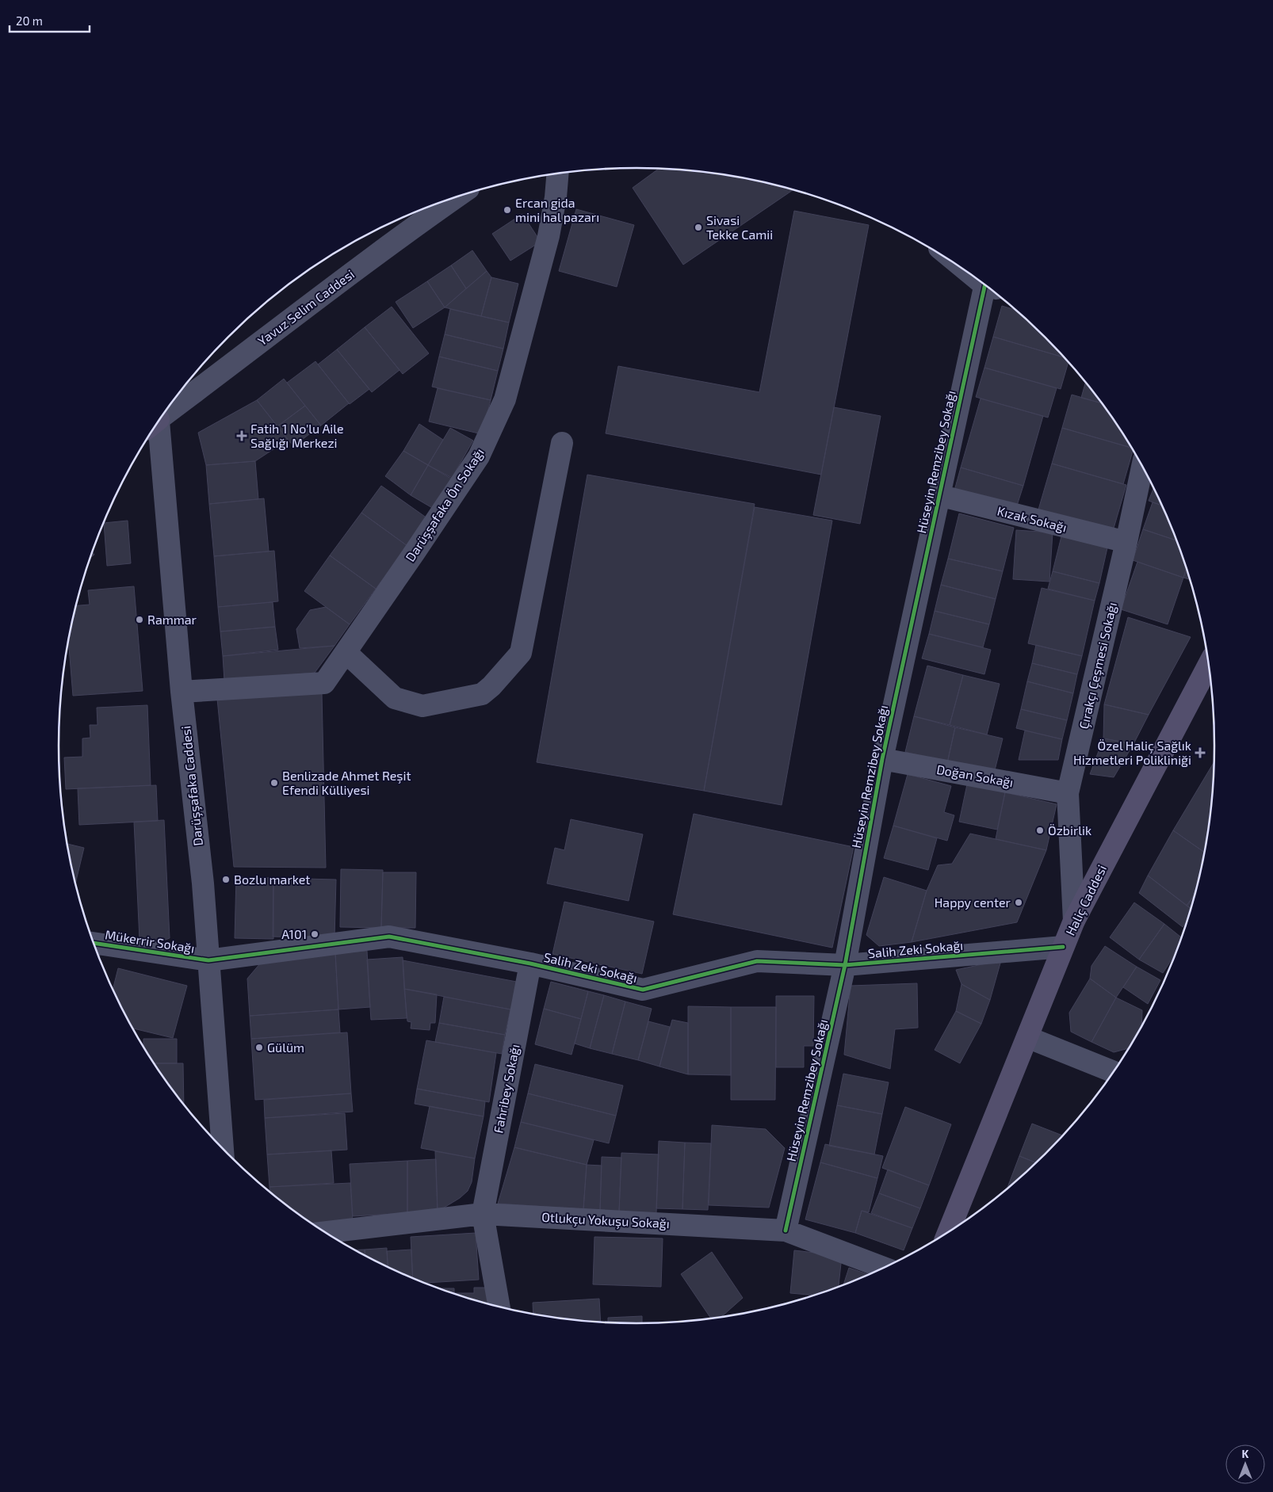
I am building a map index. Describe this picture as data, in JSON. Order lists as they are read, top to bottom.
{
  "streets": {
    "main road": ["Haliç Caddesi"],
    "street": [
      "Yavuz Selim Caddesi",
      "Hüseyin Remzibey Sokağı",
      "Darüşşafaka Ön Sokağı",
      "Kızak Sokağı",
      "Çırakçı Çeşmesi Sokağı",
      "Doğan Sokağı",
      "Darüşşafaka Caddesi",
      "Mükerrir Sokağı",
      "Salih Zeki Sokağı",
      "Fahribey Sokağı",
      "Otlukçu Yokuşu Sokağı"
    ]
  },
  "crossings": [
    ["Hüseyin Remzibey Sokağı", "Kızak Sokağı"],
    ["Hüseyin Remzibey Sokağı", "Doğan Sokağı"],
    ["Hüseyin Remzibey Sokağı", "Salih Zeki Sokağı"],
    ["Hüseyin Remzibey Sokağı", "Otlukçu Yokuşu Sokağı"],
    ["Darüşşafaka Ön Sokağı", "Darüşşafaka Caddesi"],
    ["Kızak Sokağı", "Çırakçı Çeşmesi Sokağı"],
    ["Çırakçı Çeşmesi Sokağı", "Doğan Sokağı"],
    ["Çırakçı Çeşmesi Sokağı", "Haliç Caddesi"],
    ["Darüşşafaka Caddesi", "Mükerrir Sokağı"],
    ["Darüşşafaka Caddesi", "Salih Zeki Sokağı"],
    ["Haliç Caddesi", "Salih Zeki Sokağı"],
    ["Mükerrir Sokağı", "Salih Zeki Sokağı"],
    ["Salih Zeki Sokağı", "Fahribey Sokağı"],
    ["Fahribey Sokağı", "Otlukçu Yokuşu Sokağı"]
  ],
  "places": {
    "other": [
      "Ercan gida mini hal pazarı",
      "Sivasi Tekke Camii",
      "Rammar",
      "Benlizade Ahmet Reşit Efendi Külliyesi",
      "Özbirlik",
      "Bozlu market",
      "Happy center",
      "A101",
      "Gülüm"
    ],
    "health": ["Fatih 1 No'lu Aile Sağlığı Merkezi", "Özel Haliç Sağlık Hizmetleri Polikliniği"]
  },
  "scale_bar": "20 m",
  "north": "top"
}
